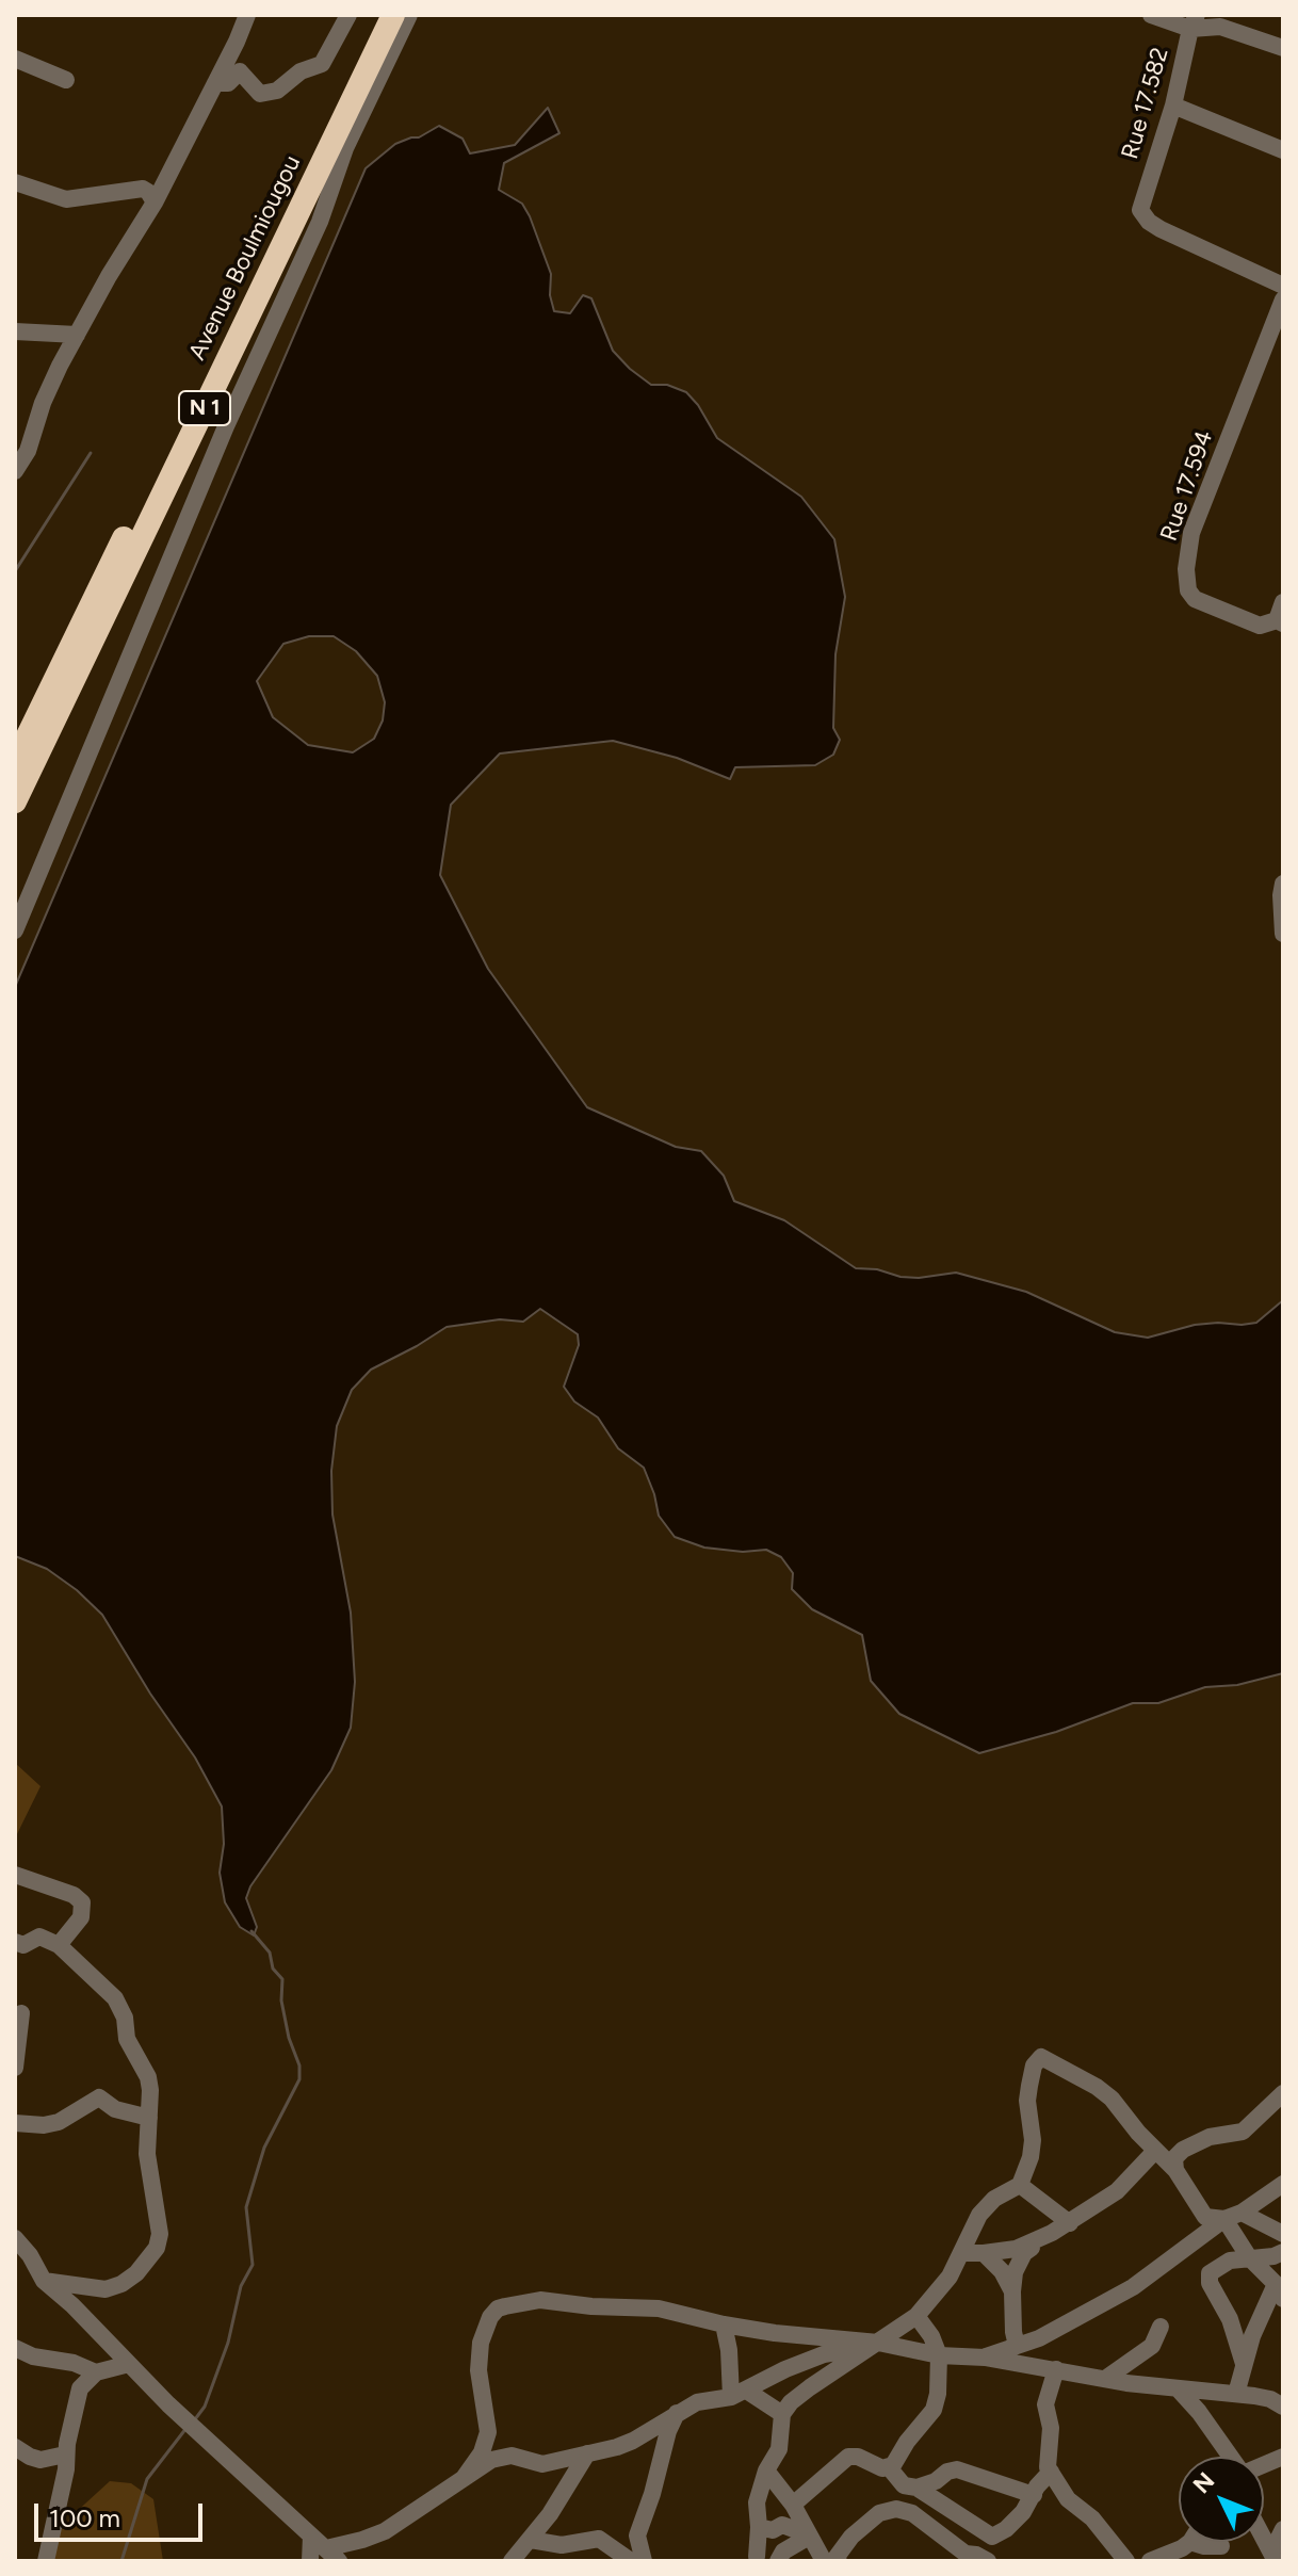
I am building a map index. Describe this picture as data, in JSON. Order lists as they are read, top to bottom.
{
  "streets": {
    "highway": ["Avenue Boulmiougou", "N 1"],
    "street": ["Rue 17.582", "Rue 17.594"]
  },
  "scale_bar": "100 m",
  "north": "top left"
}
